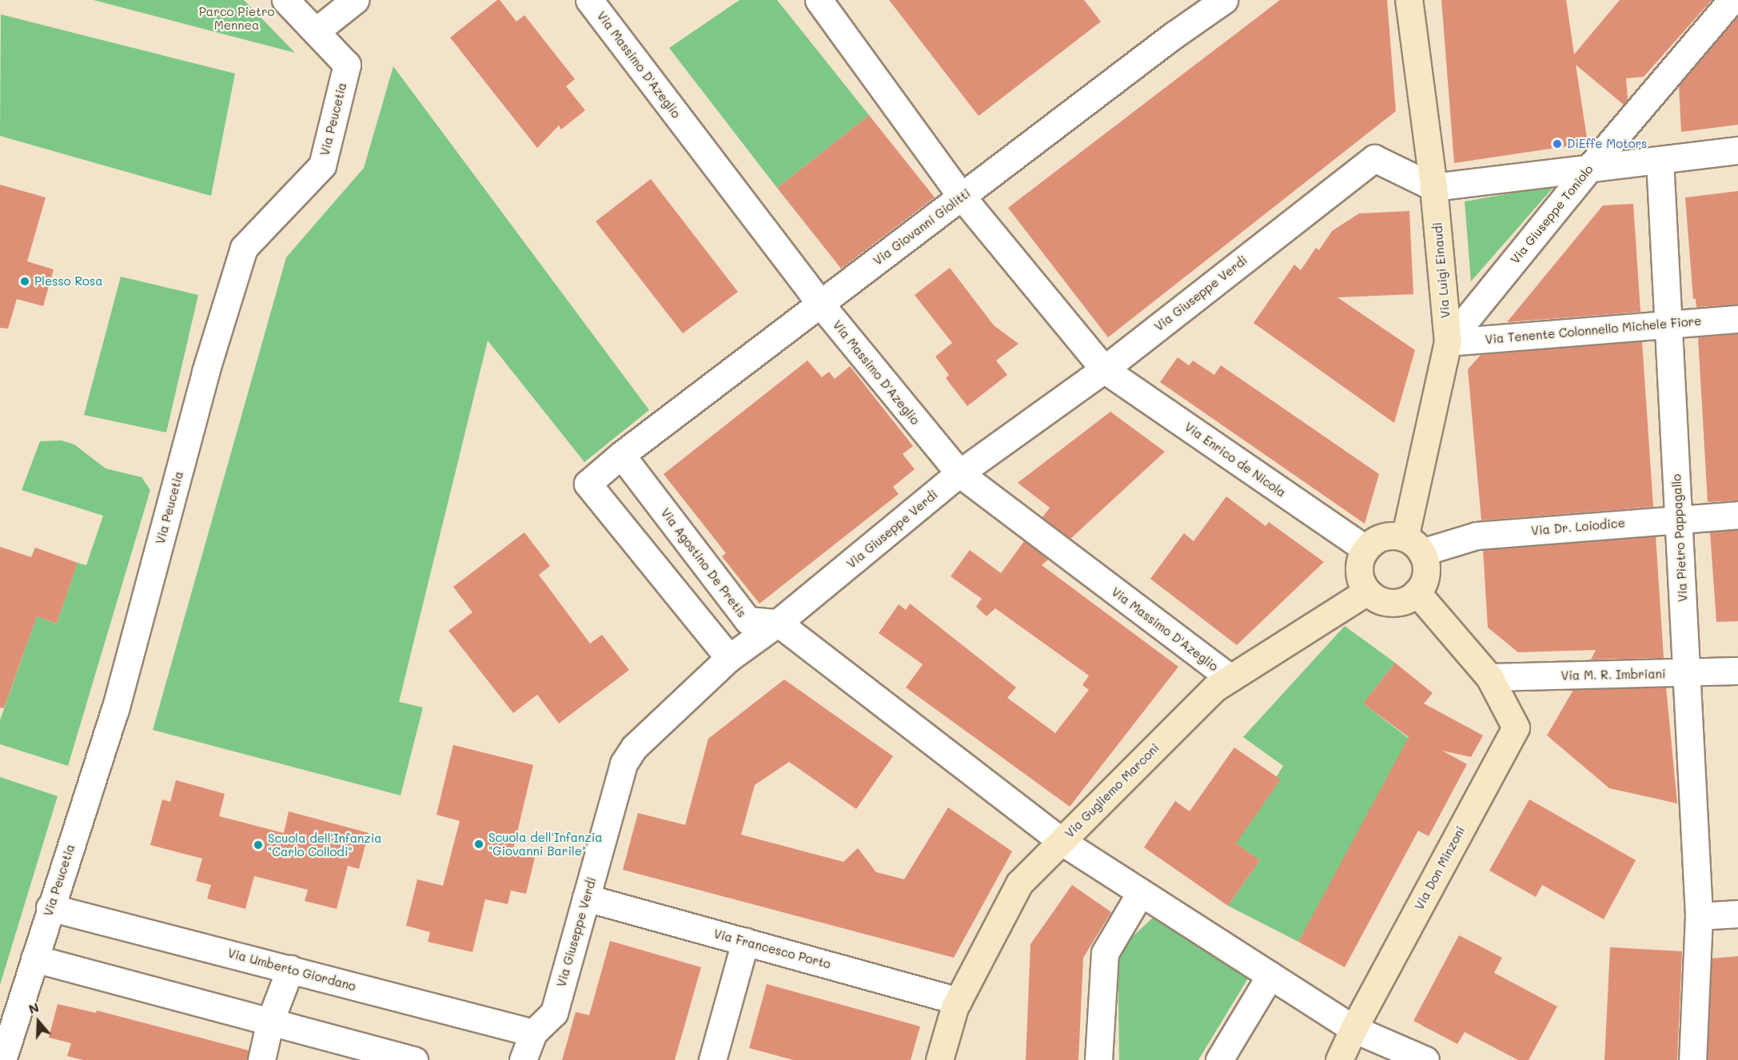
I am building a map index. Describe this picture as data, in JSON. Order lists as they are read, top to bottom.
{
  "streets": {
    "main road": ["Via Luigi Einaudi", "Via Gugliemo Marconi", "Via Don Minzoni"],
    "street": [
      "Via Massimo D'Azeglio",
      "Via Peucetia",
      "Via Giuseppe Toniolo",
      "Via Giovanni Giolitti",
      "Via Giuseppe Verdi",
      "Via Tenente Colonnello Michele Fiore",
      "Via Enrico de Nicola",
      "Via Dr. Loiodice",
      "Via Pietro Pappagallo",
      "Via Agostino De Pretis",
      "Via M. R. Imbriani",
      "Via Francesco Porto",
      "Via Umberto Giordano"
    ]
  },
  "crossings": [
    ["Via Massimo D'Azeglio", "Via Giovanni Giolitti"],
    ["Via Massimo D'Azeglio", "Via Giuseppe Verdi"],
    ["Via Massimo D'Azeglio", "Via Gugliemo Marconi"],
    ["Via Peucetia", "Via Umberto Giordano"],
    ["Via Giuseppe Toniolo", "Via Luigi Einaudi"],
    ["Via Giuseppe Toniolo", "Via Tenente Colonnello Michele Fiore"],
    ["Via Giovanni Giolitti", "Via Agostino De Pretis"],
    ["Via Luigi Einaudi", "Via Giuseppe Verdi"],
    ["Via Luigi Einaudi", "Via Tenente Colonnello Michele Fiore"],
    ["Via Luigi Einaudi", "Via Enrico de Nicola"],
    ["Via Luigi Einaudi", "Via Dr. Loiodice"],
    ["Via Luigi Einaudi", "Via Gugliemo Marconi"],
    ["Via Giuseppe Verdi", "Via Enrico de Nicola"],
    ["Via Giuseppe Verdi", "Via Agostino De Pretis"],
    ["Via Giuseppe Verdi", "Via Francesco Porto"],
    ["Via Giuseppe Verdi", "Via Umberto Giordano"],
    ["Via Tenente Colonnello Michele Fiore", "Via Pietro Pappagallo"],
    ["Via Enrico de Nicola", "Via Dr. Loiodice"],
    ["Via Enrico de Nicola", "Via Gugliemo Marconi"],
    ["Via Dr. Loiodice", "Via Pietro Pappagallo"],
    ["Via Dr. Loiodice", "Via Gugliemo Marconi"],
    ["Via Pietro Pappagallo", "Via M. R. Imbriani"],
    ["Via M. R. Imbriani", "Via Don Minzoni"],
    ["Via Gugliemo Marconi", "Via Francesco Porto"]
  ],
  "parks": ["Parco Pietro Mennea"],
  "places": [
    "DiEffe Motors",
    "Plesso Rosa",
    "Scuola dell'Infanzia \"Giovanni Barile\"",
    "Scuola dell'Infanzia \"Carlo Collodi\""
  ],
  "north": "top"
}
